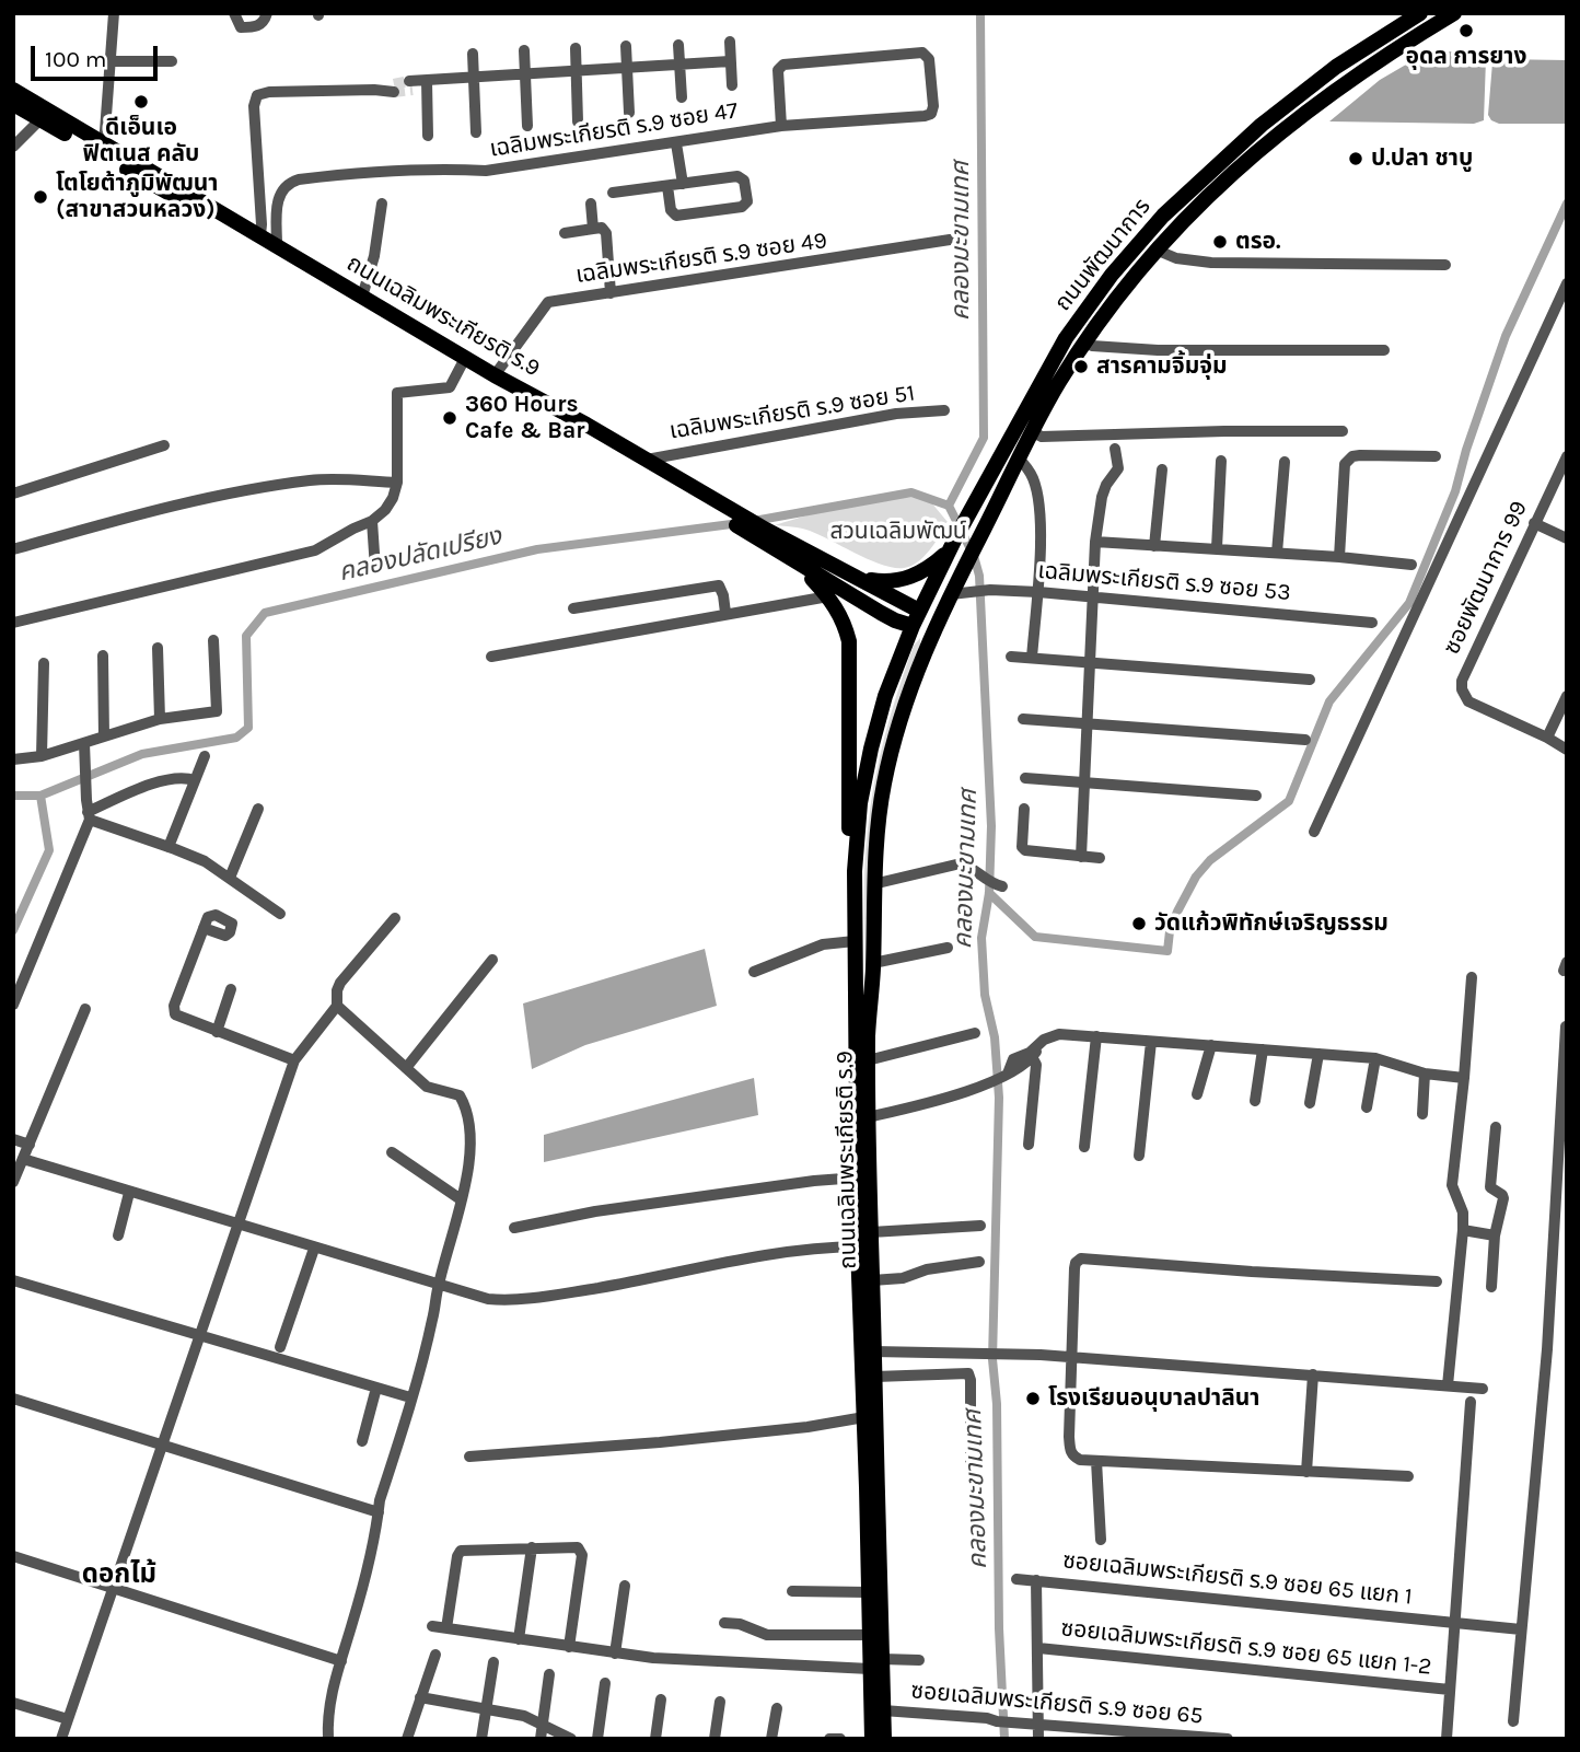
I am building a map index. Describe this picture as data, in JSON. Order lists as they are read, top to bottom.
{
  "streets": {
    "main road": ["ถนนพัฒนาการ", "ถนนเฉลิมพระเกียรติ ร.9"],
    "street": [
      "เฉลิมพระเกียรติ ร.9 ซอย 47",
      "เฉลิมพระเกียรติ ร.9 ซอย 49",
      "เฉลิมพระเกียรติ ร.9 ซอย 51",
      "ซอยพัฒนาการ 99",
      "เฉลิมพระเกียรติ ร.9 ซอย 53",
      "ซอยเฉลิมพระเกียรติ ร.9 ซอย 65 แยก 1",
      "ซอยเฉลิมพระเกียรติ ร.9 ซอย 65 แยก 1-2",
      "ซอยเฉลิมพระเกียรติ ร.9 ซอย 65"
    ]
  },
  "crossings": [
    ["เฉลิมพระเกียรติ ร.9 ซอย 47", "ถนนเฉลิมพระเกียรติ ร.9"],
    ["ถนนพัฒนาการ", "ถนนเฉลิมพระเกียรติ ร.9"],
    ["ถนนพัฒนาการ", "เฉลิมพระเกียรติ ร.9 ซอย 53"],
    ["เฉลิมพระเกียรติ ร.9 ซอย 49", "ถนนเฉลิมพระเกียรติ ร.9"],
    ["ถนนเฉลิมพระเกียรติ ร.9", "เฉลิมพระเกียรติ ร.9 ซอย 51"],
    ["ถนนเฉลิมพระเกียรติ ร.9", "เฉลิมพระเกียรติ ร.9 ซอย 53"],
    ["ถนนเฉลิมพระเกียรติ ร.9", "ซอยเฉลิมพระเกียรติ ร.9 ซอย 65"]
  ],
  "districts": ["ดอกไม้"],
  "water": ["คลองมะขามเทศ", "คลองปลัดเปรียง"],
  "parks": ["สวนเฉลิมพัฒน์"],
  "places": [
    "อุดล การยาง",
    "ดีเอ็นเอ ฟิตเนส คลับ",
    "ป.ปลา ชาบู",
    "โตโยต้าภูมิพัฒนา (สาขาสวนหลวง)",
    "ตรอ.",
    "สารคามจิ้มจุ่ม",
    "360 Hours Cafe & Bar",
    "วัดแก้วพิทักษ์เจริญธรรม",
    "โรงเรียนอนุบาลปาลินา"
  ],
  "scale_bar": "100 m"
}
